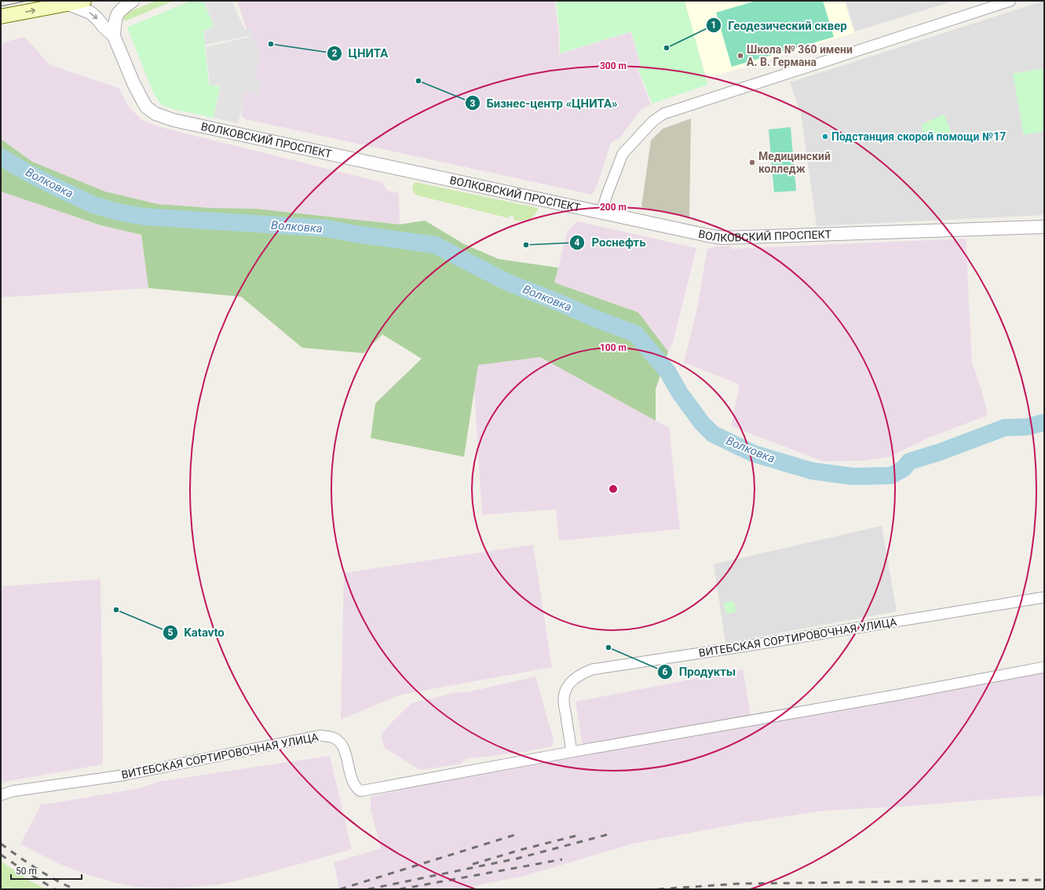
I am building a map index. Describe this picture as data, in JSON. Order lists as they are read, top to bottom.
{
  "streets": {
    "street": ["ВОЛКОВСКИЙ ПРОСПЕКТ", "ВИТЕБСКАЯ СОРТИРОВОЧНАЯ УЛИЦА"]
  },
  "water": ["Волковка"],
  "places": [
    "ЦНИТА",
    "Геодезический сквер",
    "Школа № 360 имени А. В. Германа",
    "Бизнес-центр «ЦНИТА»",
    "Подстанция скорой помощи №17",
    "Медицинский колледж",
    "Роснефть",
    "Katavto",
    "Продукты"
  ],
  "scale_bar": "50 m",
  "rings": ["300 m", "200 m", "100 m"]
}
